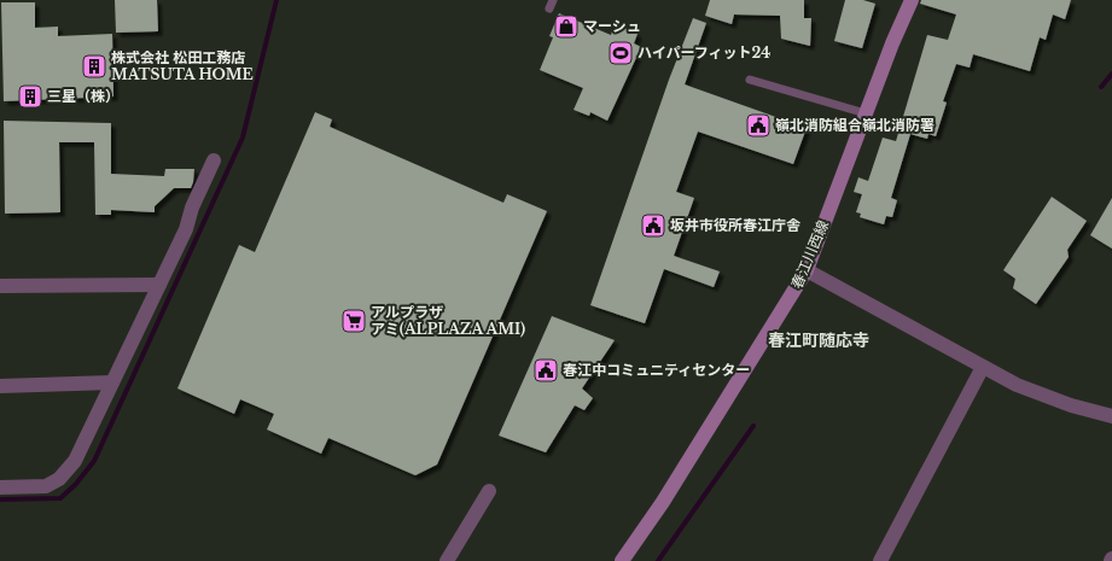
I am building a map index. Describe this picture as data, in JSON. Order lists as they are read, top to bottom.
{
  "streets": {
    "main road": ["春江川西線"]
  },
  "districts": ["春江町随応寺"],
  "places": {
    "shop": ["マーシュ"],
    "sports": ["ハイパーフィット24"],
    "building": ["株式会社 松田工務店 MATSUTA HOME", "三星（株）"],
    "public building": ["嶺北消防組合嶺北消防署", "坂井市役所春江庁舎", "春江中コミュニティセンター"],
    "supermarket": ["アルプラザ アミ(ALPLAZA AMI)"]
  }
}
